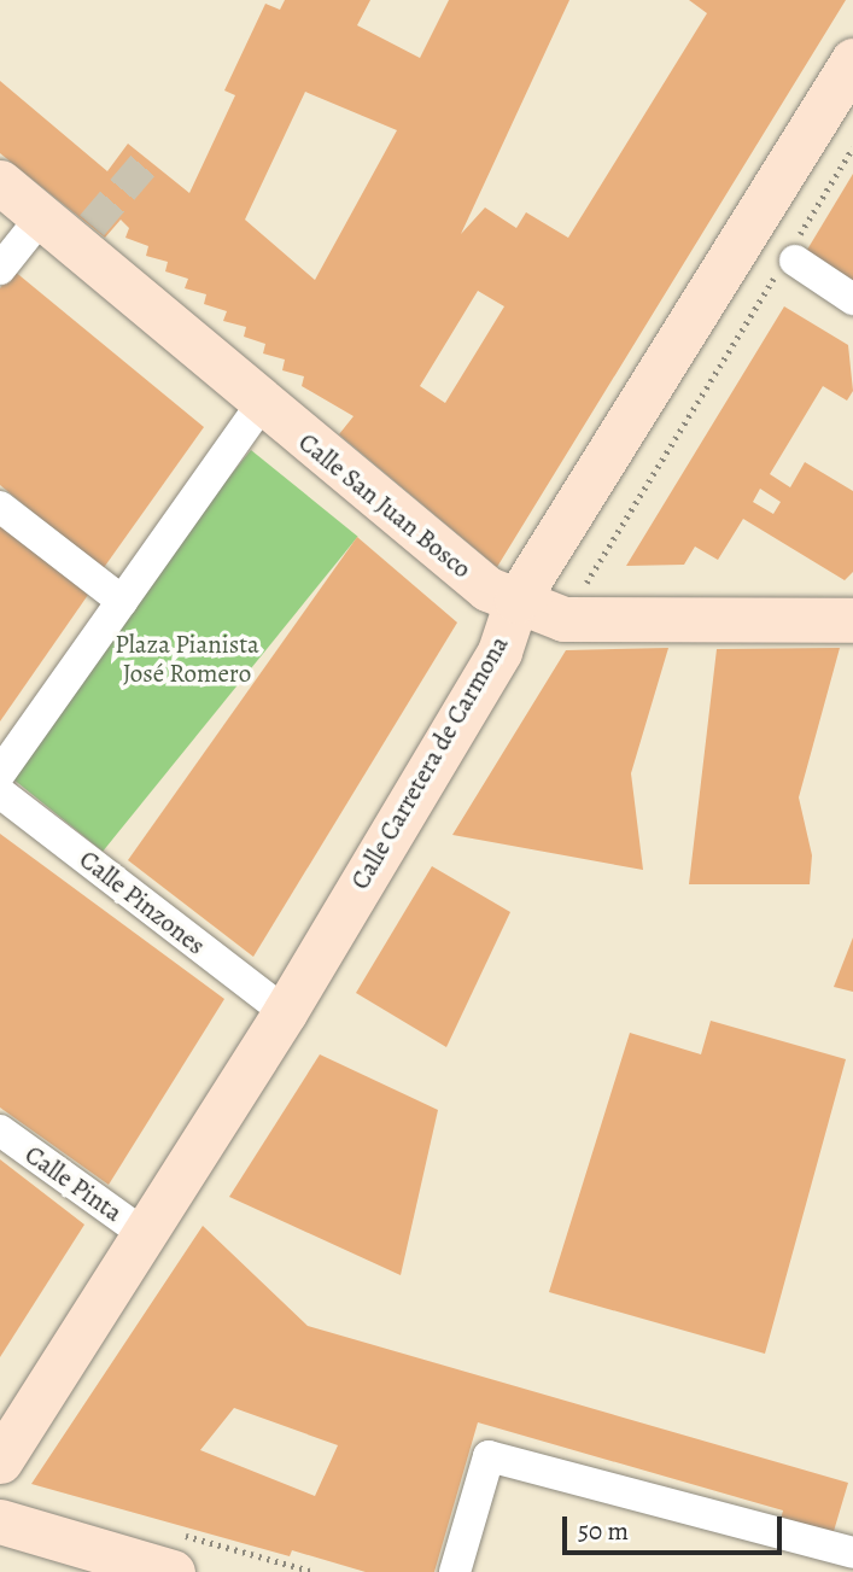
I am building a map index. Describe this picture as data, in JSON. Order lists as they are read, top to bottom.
{
  "streets": {
    "main road": ["Calle San Juan Bosco", "Calle Carretera de Carmona"],
    "street": ["Calle Pinzones", "Calle Pinta"]
  },
  "crossings": [
    ["Calle San Juan Bosco", "Calle Carretera de Carmona"],
    ["Calle Carretera de Carmona", "Calle Pinzones"],
    ["Calle Carretera de Carmona", "Calle Pinta"]
  ],
  "parks": ["Plaza Pianista José Romero"],
  "scale_bar": "50 m"
}
